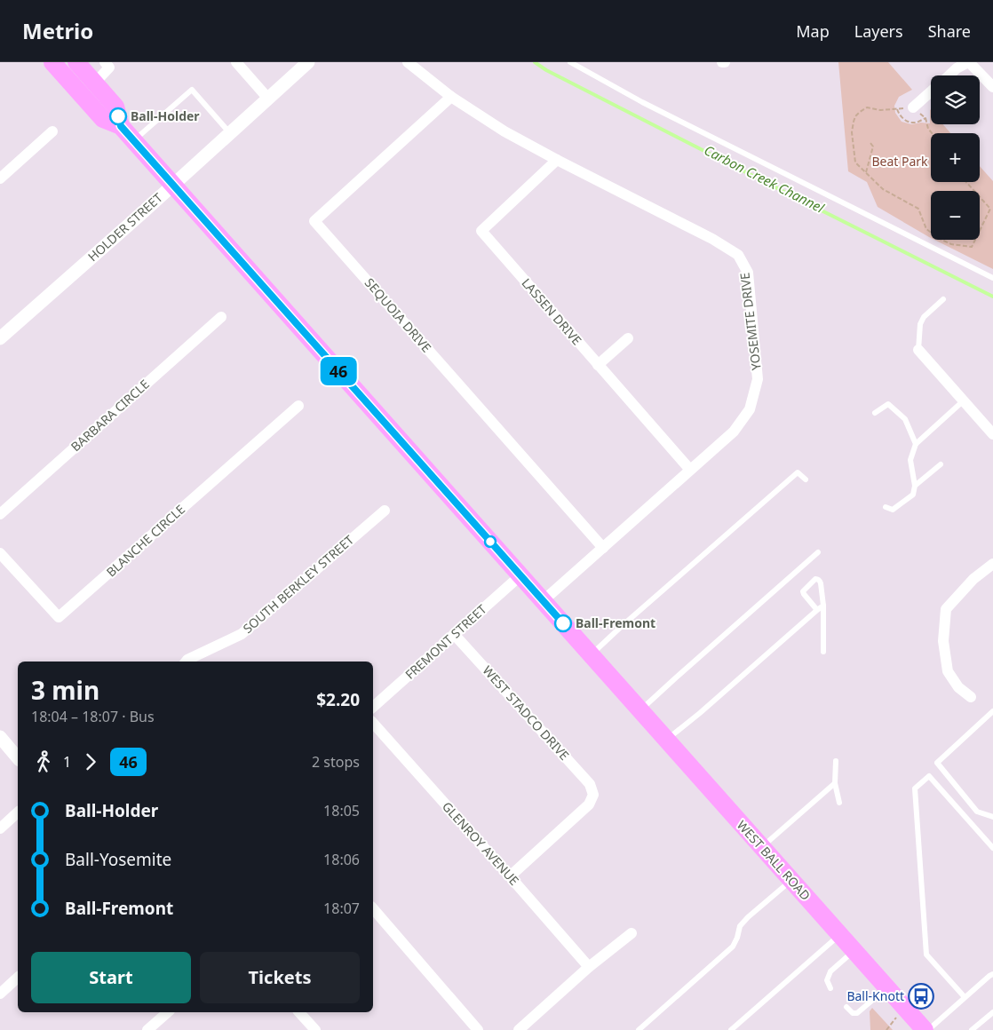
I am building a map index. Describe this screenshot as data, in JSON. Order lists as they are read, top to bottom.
{
  "streets": {
    "main road": ["WEST BALL ROAD"],
    "street": [
      "HOLDER STREET",
      "LASSEN DRIVE",
      "SEQUOIA DRIVE",
      "YOSEMITE DRIVE",
      "BARBARA CIRCLE",
      "BLANCHE CIRCLE",
      "SOUTH BERKLEY STREET",
      "FREMONT STREET",
      "WEST STADCO DRIVE",
      "GLENROY AVENUE"
    ]
  },
  "crossings": [
    ["HOLDER STREET", "WEST BALL ROAD"],
    ["LASSEN DRIVE", "YOSEMITE DRIVE"],
    ["SEQUOIA DRIVE", "YOSEMITE DRIVE"],
    ["YOSEMITE DRIVE", "WEST BALL ROAD"],
    ["FREMONT STREET", "WEST STADCO DRIVE"],
    ["FREMONT STREET", "WEST BALL ROAD"],
    ["WEST STADCO DRIVE", "GLENROY AVENUE"]
  ],
  "water": ["Carbon Creek Channel"],
  "parks": ["Beat Park"],
  "places": {
    "other": ["Ball-Holder", "Ball-Fremont"],
    "bus stop": ["Ball-Knott"]
  },
  "lines": ["bus line 46"],
  "page": {
    "header": "Metrio",
    "nav": ["Map", "Layers", "Share"],
    "on_map": "46",
    "map_buttons": ["+", "−"],
    "heading": ["3 min", "18:04 – 18:07 · Bus", "$2.20"],
    "legs": ["1", "46", "2 stops"],
    "list": [
      {
        "name": "Ball-Holder",
        "value": "18:05"
      },
      {
        "name": "Ball-Yosemite",
        "value": "18:06"
      },
      {
        "name": "Ball-Fremont",
        "value": "18:07"
      }
    ],
    "buttons": ["Start", "Tickets"]
  }
}
